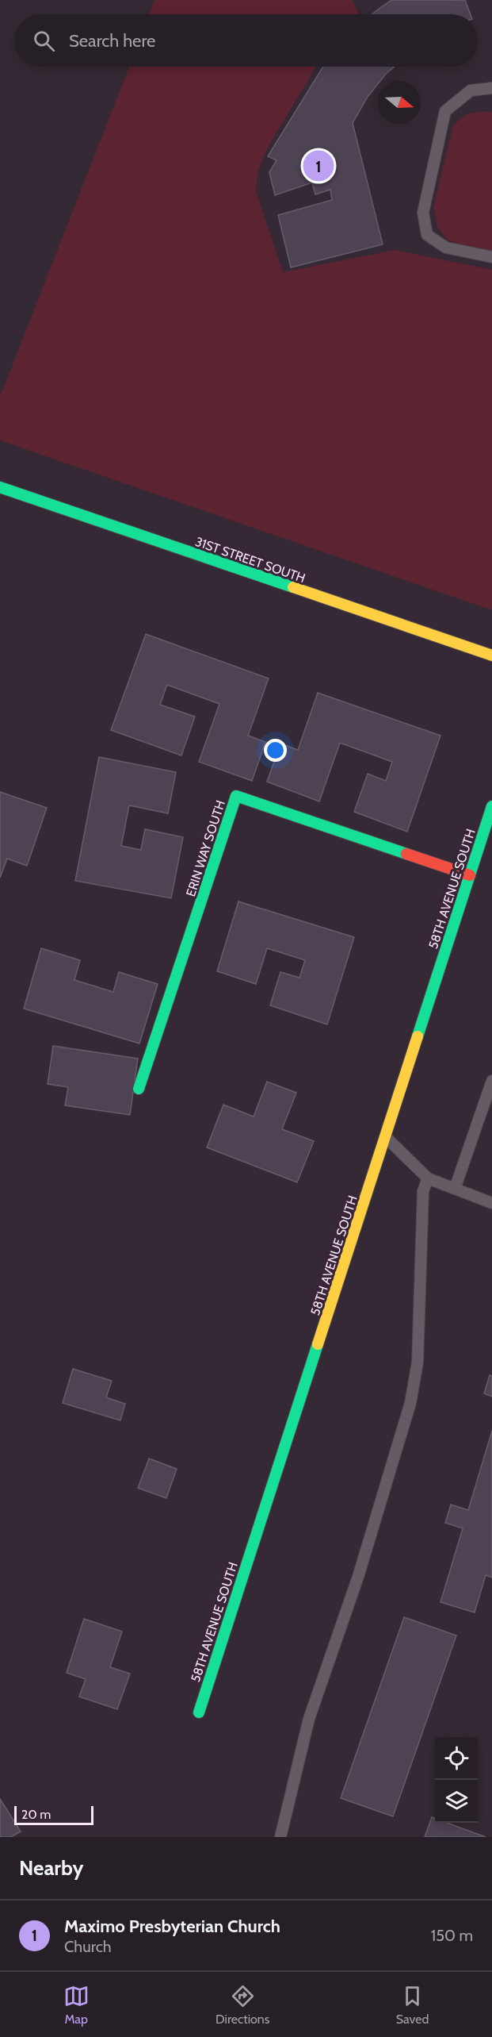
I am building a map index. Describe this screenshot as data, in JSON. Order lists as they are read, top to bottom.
{
  "streets": {
    "street": ["31ST STREET SOUTH", "ERIN WAY SOUTH", "58TH AVENUE SOUTH"]
  },
  "crossings": [
    ["ERIN WAY SOUTH", "58TH AVENUE SOUTH"]
  ],
  "scale_bar": "20 m",
  "north": "right",
  "page": {
    "search": "Search here",
    "pins": "1",
    "scale": "20 m",
    "heading": "Nearby",
    "list": [
      {
        "mark": "1",
        "name": "Maximo Presbyterian Church",
        "note": "Church",
        "value": "150 m"
      }
    ],
    "nav": ["Map", "Directions", "Saved"]
  }
}
